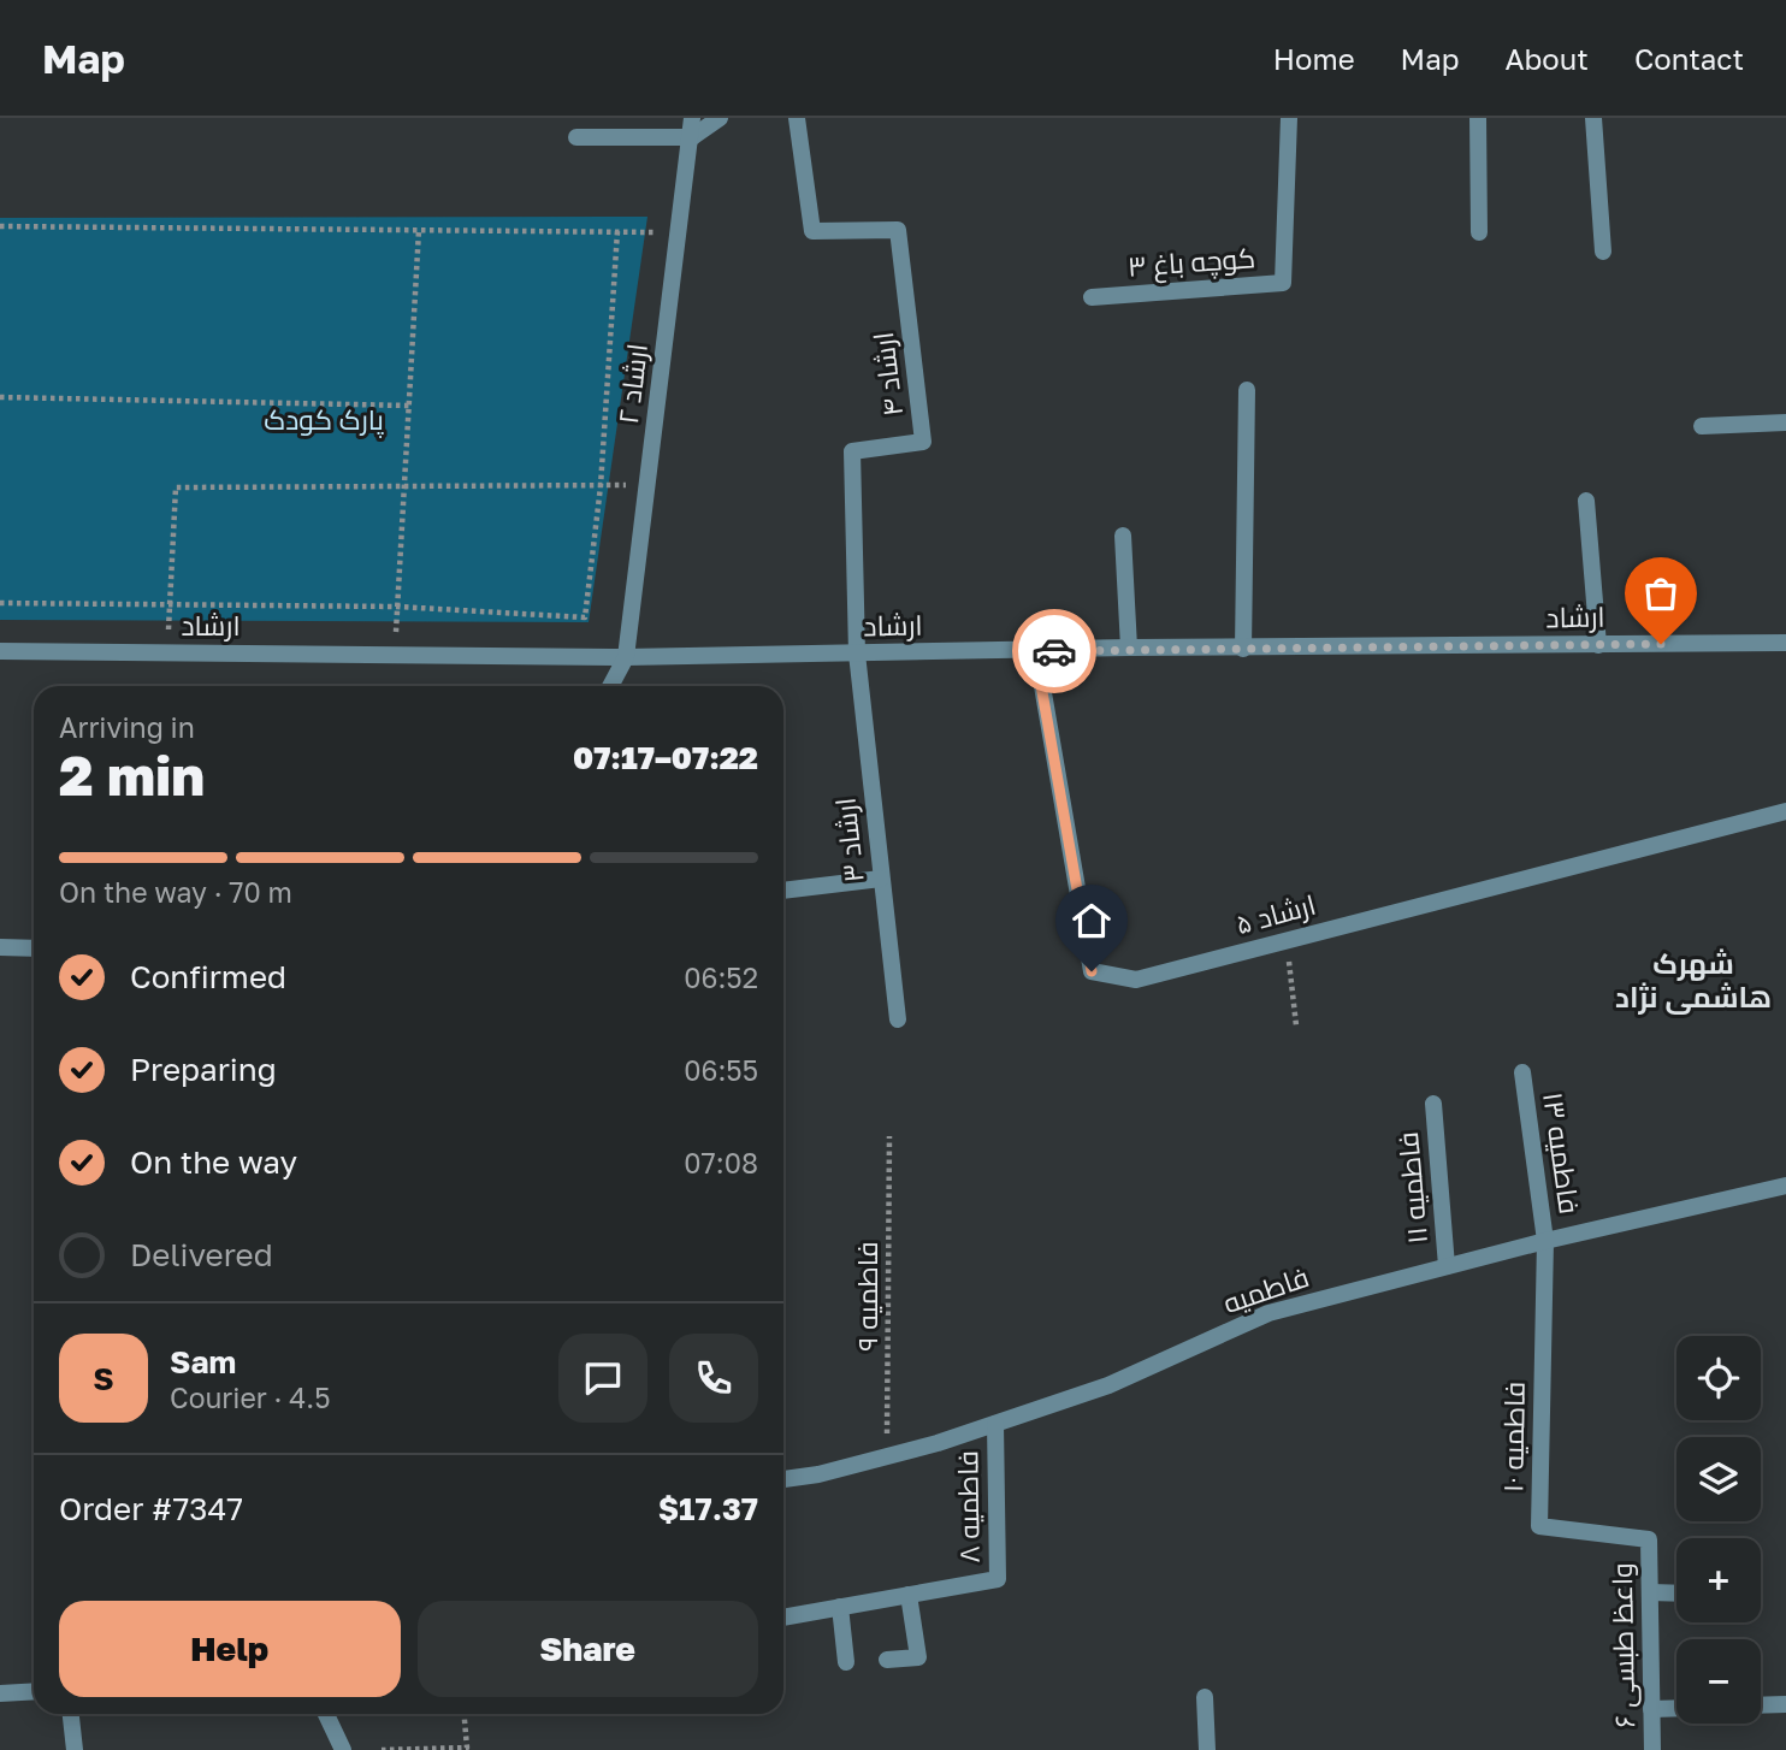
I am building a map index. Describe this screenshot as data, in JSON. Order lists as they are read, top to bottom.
{
  "streets": {
    "street": [
      "کوچه باغ ۳",
      "ارشاد ۴",
      "ارشاد ۲",
      "ارشاد",
      "ارشاد ۳",
      "ارشاد ۵",
      "فاطمیه ۱۳",
      "فاطمیه ۱۱",
      "فاطمیه",
      "فاطمیه ۱۰",
      "فاطمیه ۸",
      "واعظ طبسی ۶"
    ],
    "path": ["فاطمیه ۹"]
  },
  "crossings": [
    ["ارشاد ۴", "ارشاد"],
    ["ارشاد ۴", "ارشاد ۳"],
    ["ارشاد ۲", "ارشاد"],
    ["ارشاد", "ارشاد ۳"],
    ["ارشاد", "ارشاد ۵"],
    ["فاطمیه ۱۳", "فاطمیه"],
    ["فاطمیه ۱۳", "فاطمیه ۱۰"],
    ["فاطمیه ۱۱", "فاطمیه"],
    ["فاطمیه", "فاطمیه ۹"],
    ["فاطمیه", "فاطمیه ۱۰"],
    ["فاطمیه", "فاطمیه ۸"],
    ["فاطمیه ۱۰", "واعظ طبسی ۶"]
  ],
  "districts": ["شهرک هاشمی نژاد"],
  "parks": ["پارک کودک"],
  "page": {
    "header": "Map",
    "nav": [
      "Home",
      "Map",
      "About",
      "Contact"
    ],
    "heading": ["2 min", "Arriving in", "07:17–07:22"],
    "panel": [
      "Sam",
      "Courier · 4.5",
      "Order #7347",
      "$17.37"
    ],
    "bar": "On the way · 70 m",
    "list": [
      ["Confirmed", "06:52"],
      ["Preparing", "06:55"],
      ["On the way", "07:08"],
      "Delivered"
    ],
    "round": "S",
    "map_buttons": ["+", "−"],
    "buttons": ["Help", "Share"]
  }
}
